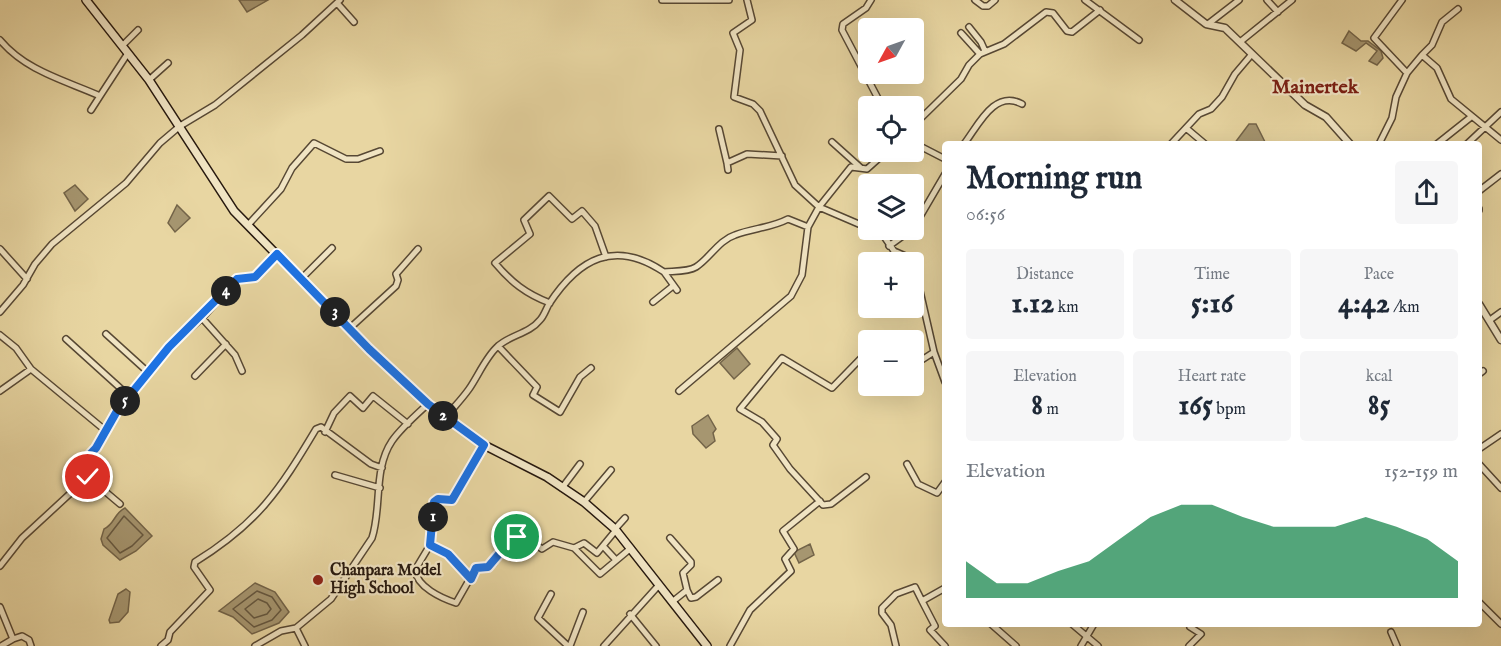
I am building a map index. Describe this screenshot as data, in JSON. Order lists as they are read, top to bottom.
{
  "districts": ["Mainertek"],
  "places": ["Chanpara Model High School"],
  "north": "bottom left",
  "page": {
    "map_buttons": ["+", "−"],
    "heading": ["Morning run", "06:56"],
    "stats": [
      ["Distance", "1.12 km"],
      ["Time", "5:16"],
      ["Pace", "4:42 /km"],
      ["Elevation", "8 m"],
      ["Heart rate", "165 bpm"],
      ["kcal", "85"]
    ],
    "pins": [
      "4",
      "3",
      "5",
      "2",
      "1"
    ],
    "chart": ["Elevation", "152–159 m"]
  }
}
